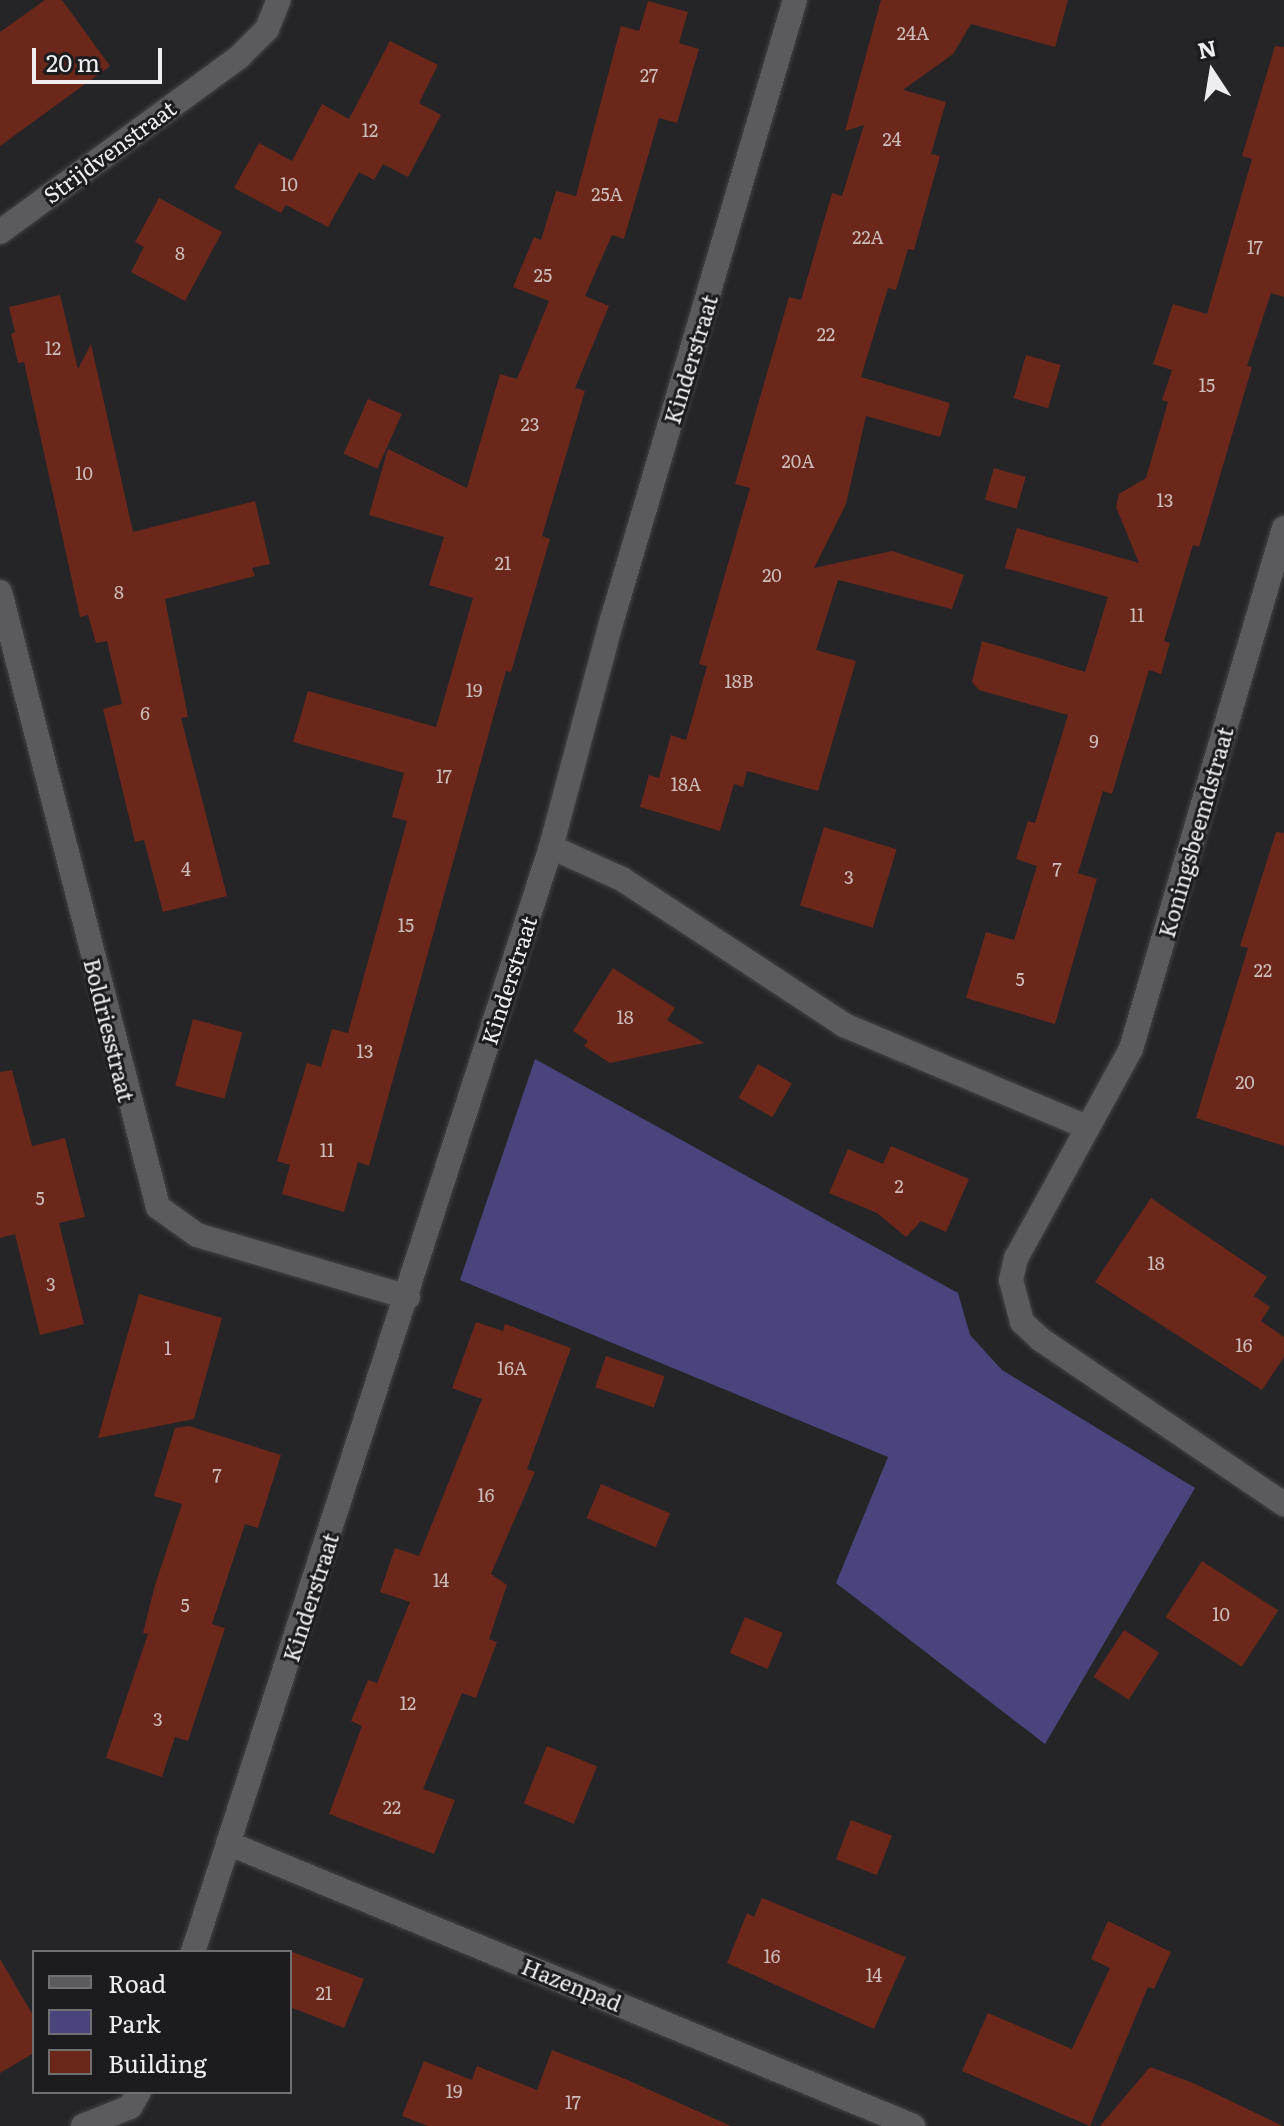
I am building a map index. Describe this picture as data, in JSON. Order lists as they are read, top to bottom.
{
  "streets": {
    "street": [
      "Strijdvenstraat",
      "Kinderstraat",
      "Koningsbeemdstraat",
      "Boldriesstraat",
      "Hazenpad"
    ]
  },
  "crossings": [
    ["Kinderstraat", "Boldriesstraat"],
    ["Kinderstraat", "Hazenpad"]
  ],
  "house_numbers": [
    "24A",
    "27",
    "12",
    "24",
    "10",
    "25A",
    "22A",
    "17",
    "8",
    "25",
    "22",
    "12",
    "15",
    "23",
    "20A",
    "10",
    "13",
    "21",
    "20",
    "8",
    "11",
    "18B",
    "19",
    "6",
    "9",
    "17",
    "18A",
    "4",
    "7",
    "3",
    "15",
    "22",
    "5",
    "18",
    "13",
    "20",
    "11",
    "2",
    "5",
    "18",
    "3",
    "16",
    "1",
    "16A",
    "7",
    "16",
    "14",
    "5",
    "10",
    "12",
    "3",
    "22",
    "16",
    "14",
    "21",
    "19",
    "17"
  ],
  "legend": ["Road", "Park", "Building"],
  "scale_bar": "20 m",
  "north": "top"
}
